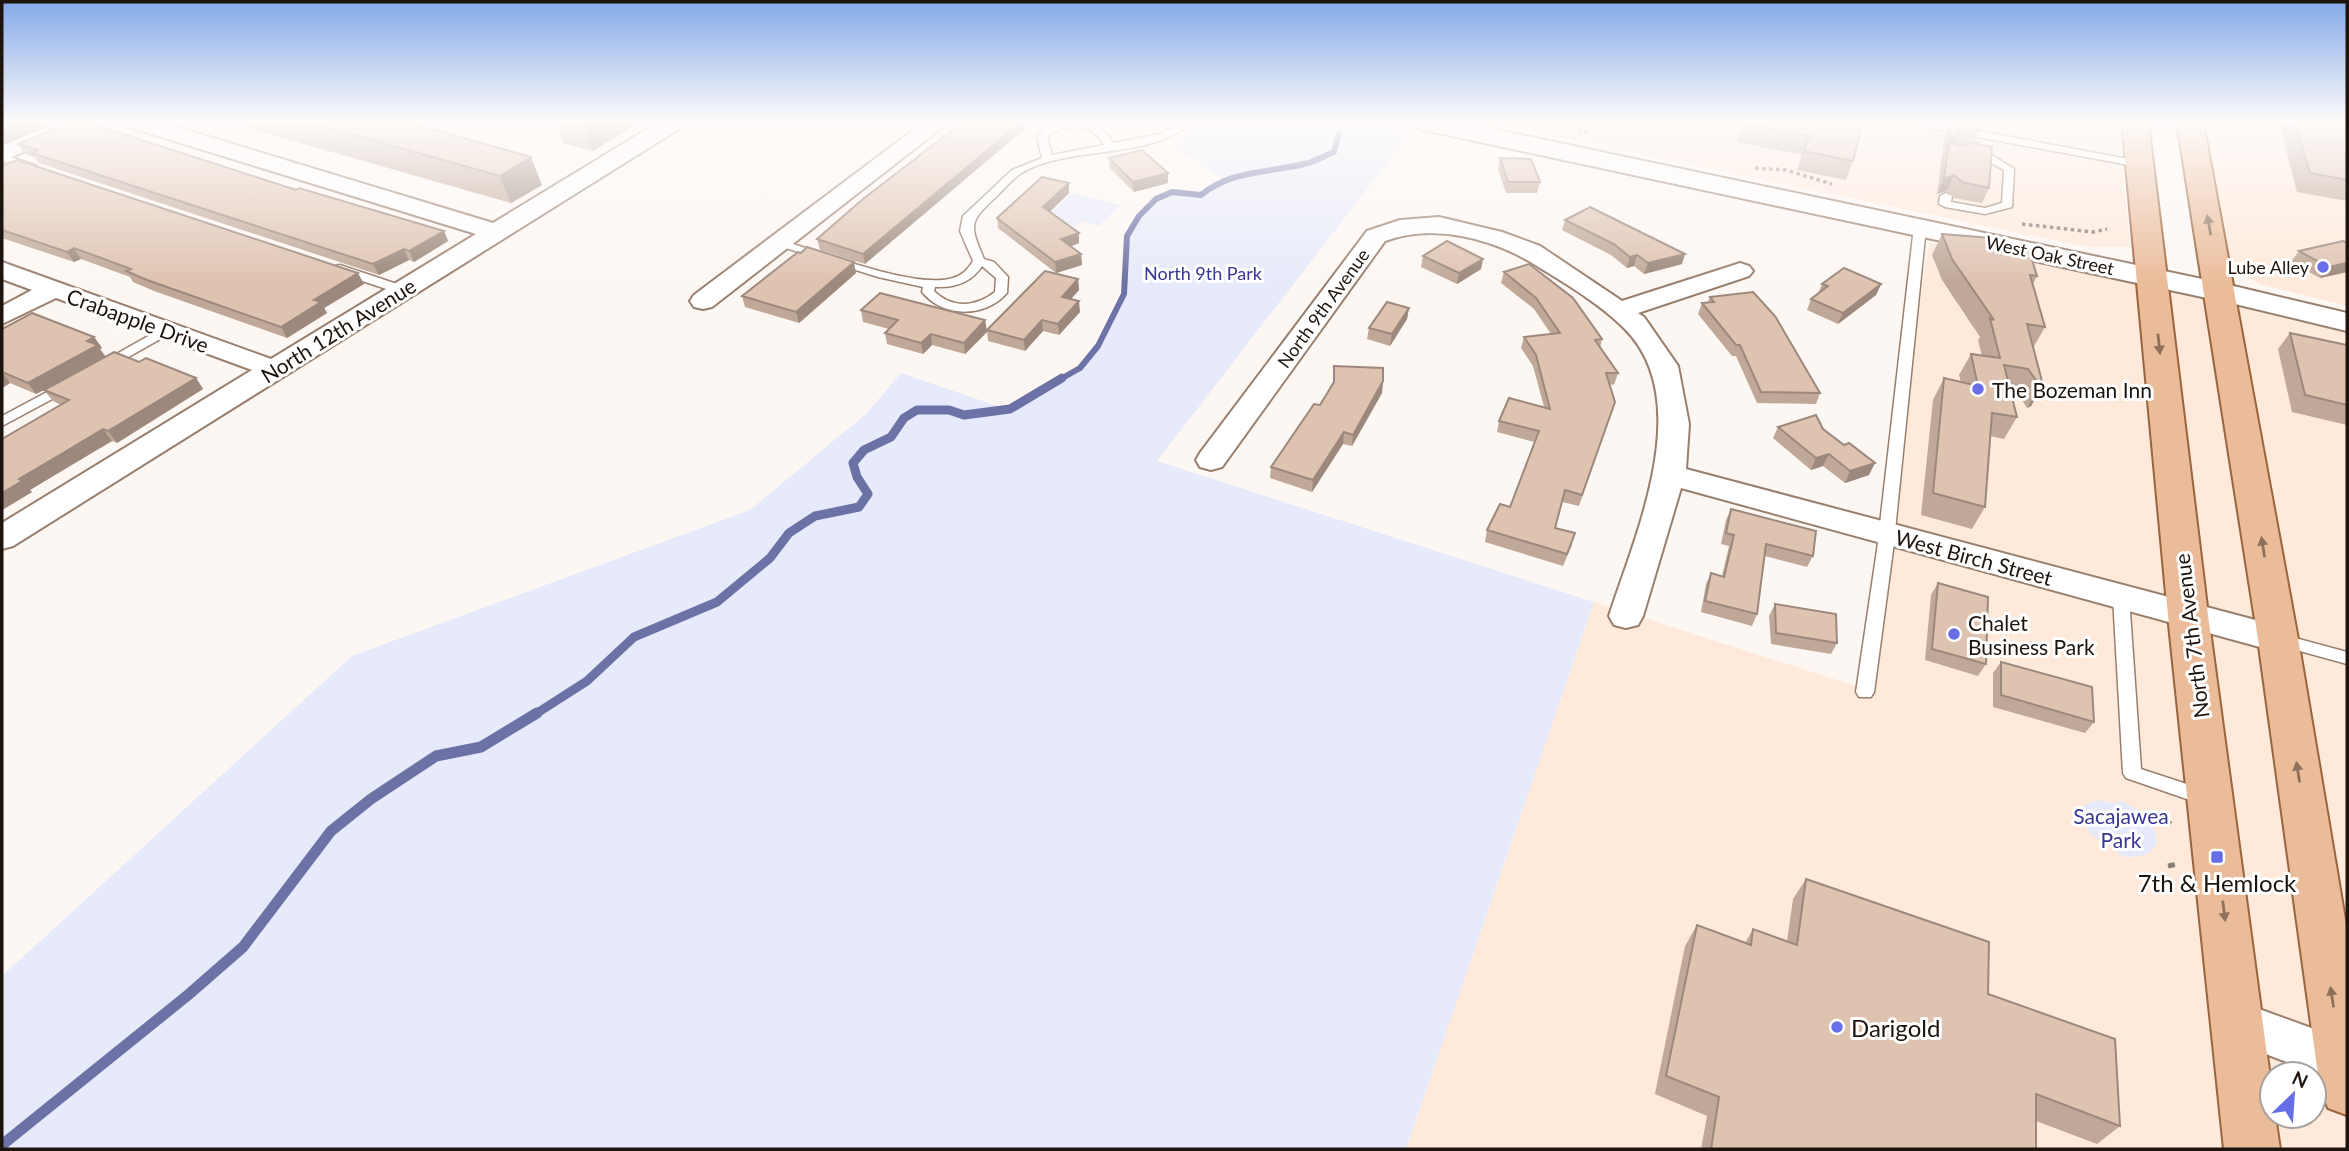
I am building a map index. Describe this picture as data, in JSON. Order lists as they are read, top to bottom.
{
  "streets": {
    "main road": ["West Oak Street", "North 7th Avenue"],
    "street": [
      "North 9th Avenue",
      "Crabapple Drive",
      "North 12th Avenue",
      "West Birch Street"
    ]
  },
  "crossings": [
    ["West Oak Street", "North 7th Avenue"],
    ["North 9th Avenue", "West Birch Street"],
    ["Crabapple Drive", "North 12th Avenue"],
    ["West Birch Street", "North 7th Avenue"]
  ],
  "parks": ["North 9th Park", "Sacajawea Park"],
  "places": {
    "other": [
      "Lube Alley",
      "The Bozeman Inn",
      "Chalet Business Park",
      "Darigold"
    ],
    "transit": ["7th & Hemlock"]
  },
  "north": "top right"
}
